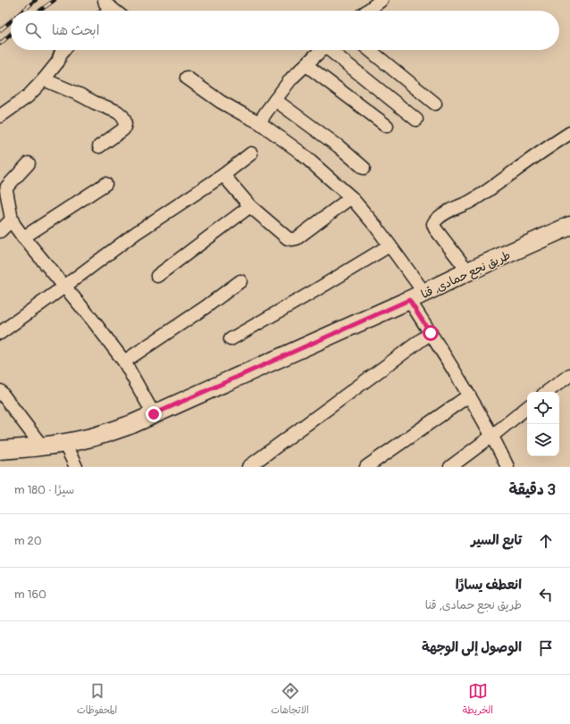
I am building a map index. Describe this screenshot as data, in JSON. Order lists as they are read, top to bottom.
{
  "streets": {
    "main road": ["طريق نجع حمادى, قنا"]
  },
  "page": {
    "search": "ابحث هنا",
    "heading": ["3 دقيقة", "سيرًا · 180 m"],
    "list": [
      ["تابع السير", "20 m"],
      ["انعطف يسارًا", "طريق نجع حمادى, قنا", "160 m"],
      "الوصول إلى الوجهة"
    ],
    "nav": ["الخريطة", "الاتجاهات", "المحفوظات"]
  }
}
